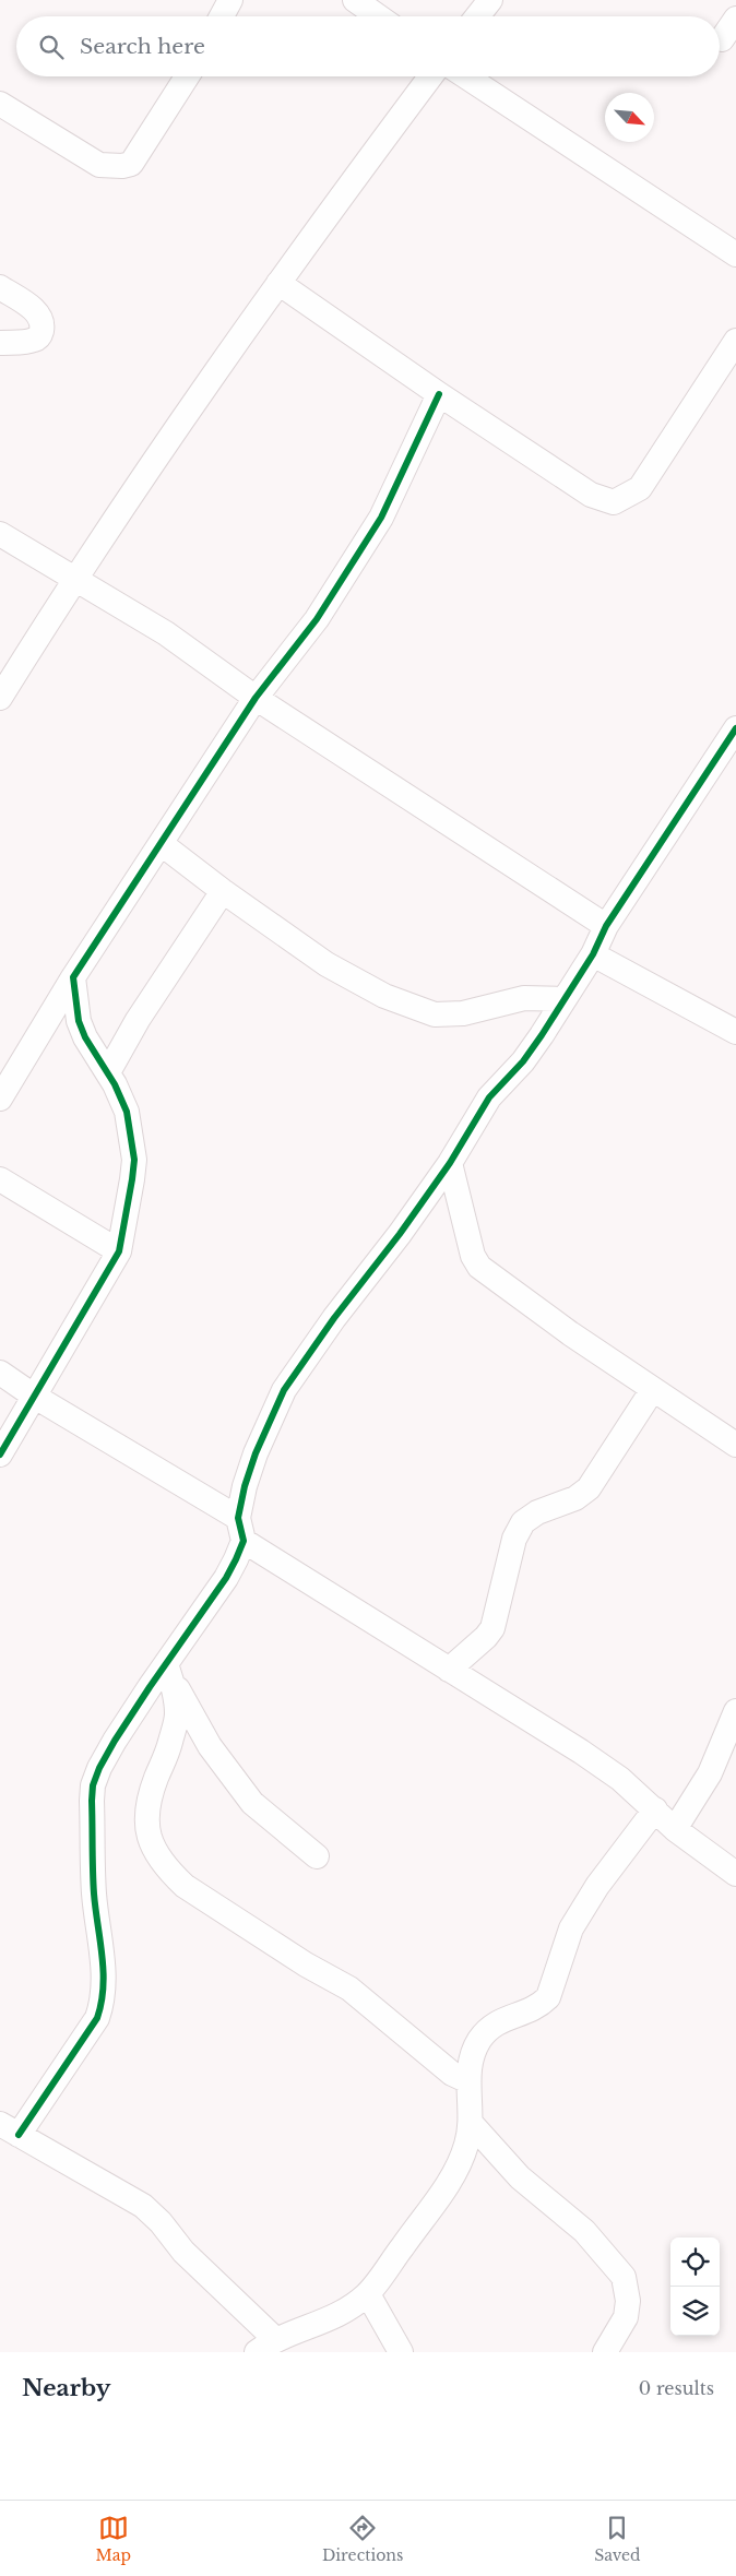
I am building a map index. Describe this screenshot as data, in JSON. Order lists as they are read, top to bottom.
{
  "north": "bottom right",
  "page": {
    "search": "Search here",
    "heading": ["Nearby", "0 results"],
    "nav": ["Map", "Directions", "Saved"]
  }
}
